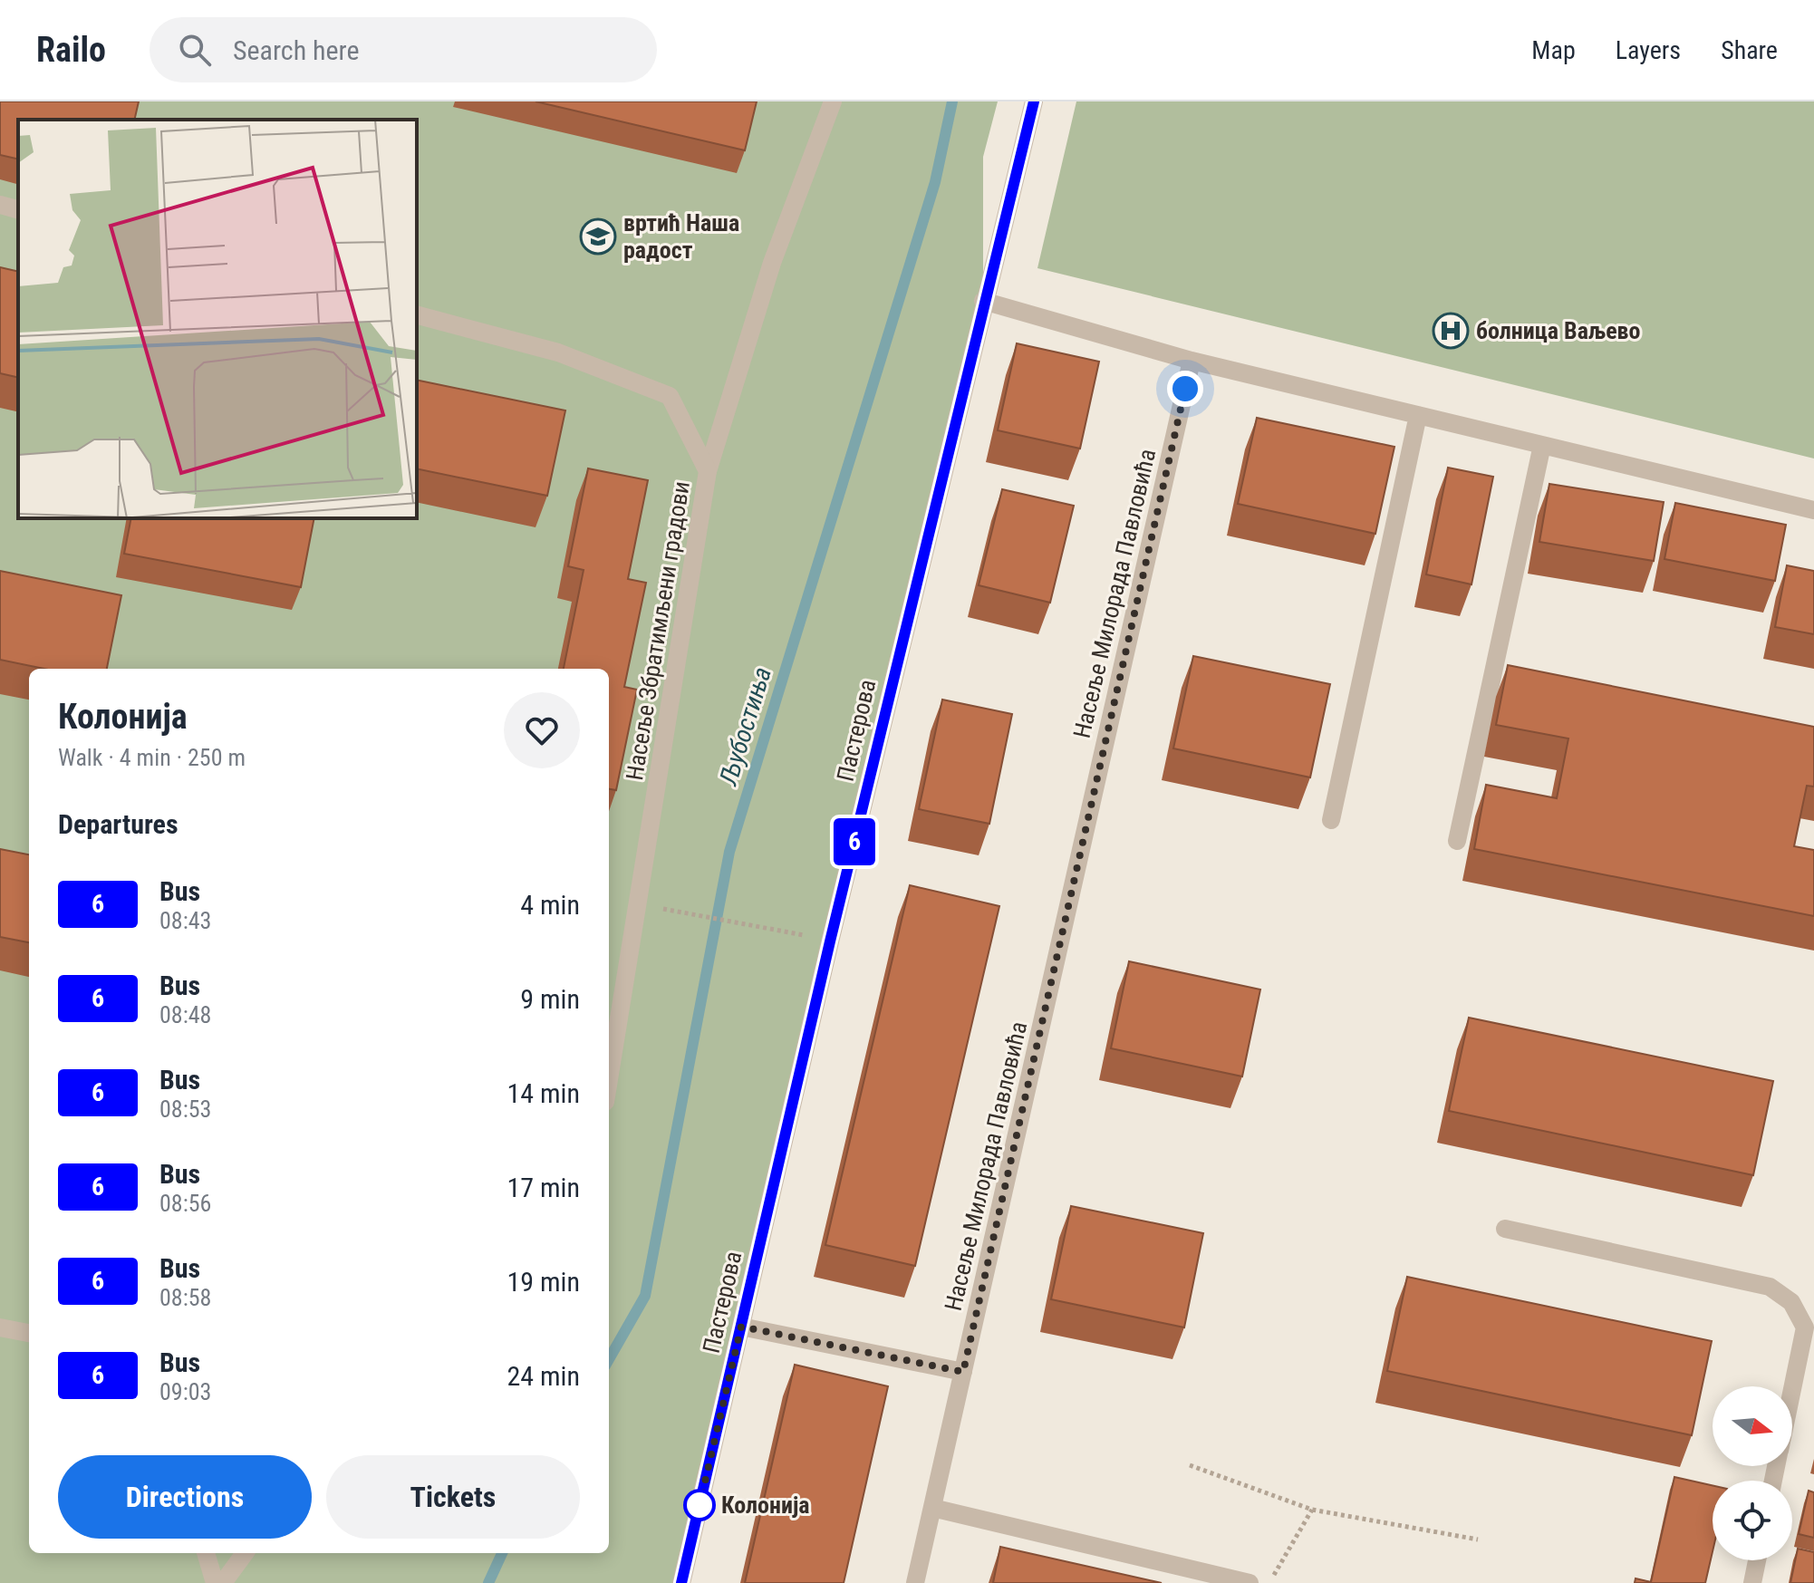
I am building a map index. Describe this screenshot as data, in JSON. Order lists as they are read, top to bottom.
{
  "streets": {
    "street": ["Насеље Милорада Павловића", "Насеље Збратимљени градови", "Пастерова"]
  },
  "water": ["Љубостиња"],
  "places": {
    "school or university": ["вртић Наша радост"],
    "hospital": ["болница Ваљево"],
    "other": ["Колонија"]
  },
  "lines": ["bus line 6"],
  "north": "right",
  "page": {
    "header": "Railo",
    "search": "Search here",
    "nav": ["Map", "Layers", "Share"],
    "on_map": "6",
    "heading": [
      ["Колонија", "Walk · 4 min · 250 m"],
      "Departures"
    ],
    "list": [
      {
        "mark": "6",
        "name": "Bus",
        "note": "08:43",
        "value": "4 min"
      },
      {
        "mark": "6",
        "name": "Bus",
        "note": "08:48",
        "value": "9 min"
      },
      {
        "mark": "6",
        "name": "Bus",
        "note": "08:53",
        "value": "14 min"
      },
      {
        "mark": "6",
        "name": "Bus",
        "note": "08:56",
        "value": "17 min"
      },
      {
        "mark": "6",
        "name": "Bus",
        "note": "08:58",
        "value": "19 min"
      },
      {
        "mark": "6",
        "name": "Bus",
        "note": "09:03",
        "value": "24 min"
      }
    ],
    "buttons": ["Directions", "Tickets"]
  }
}
